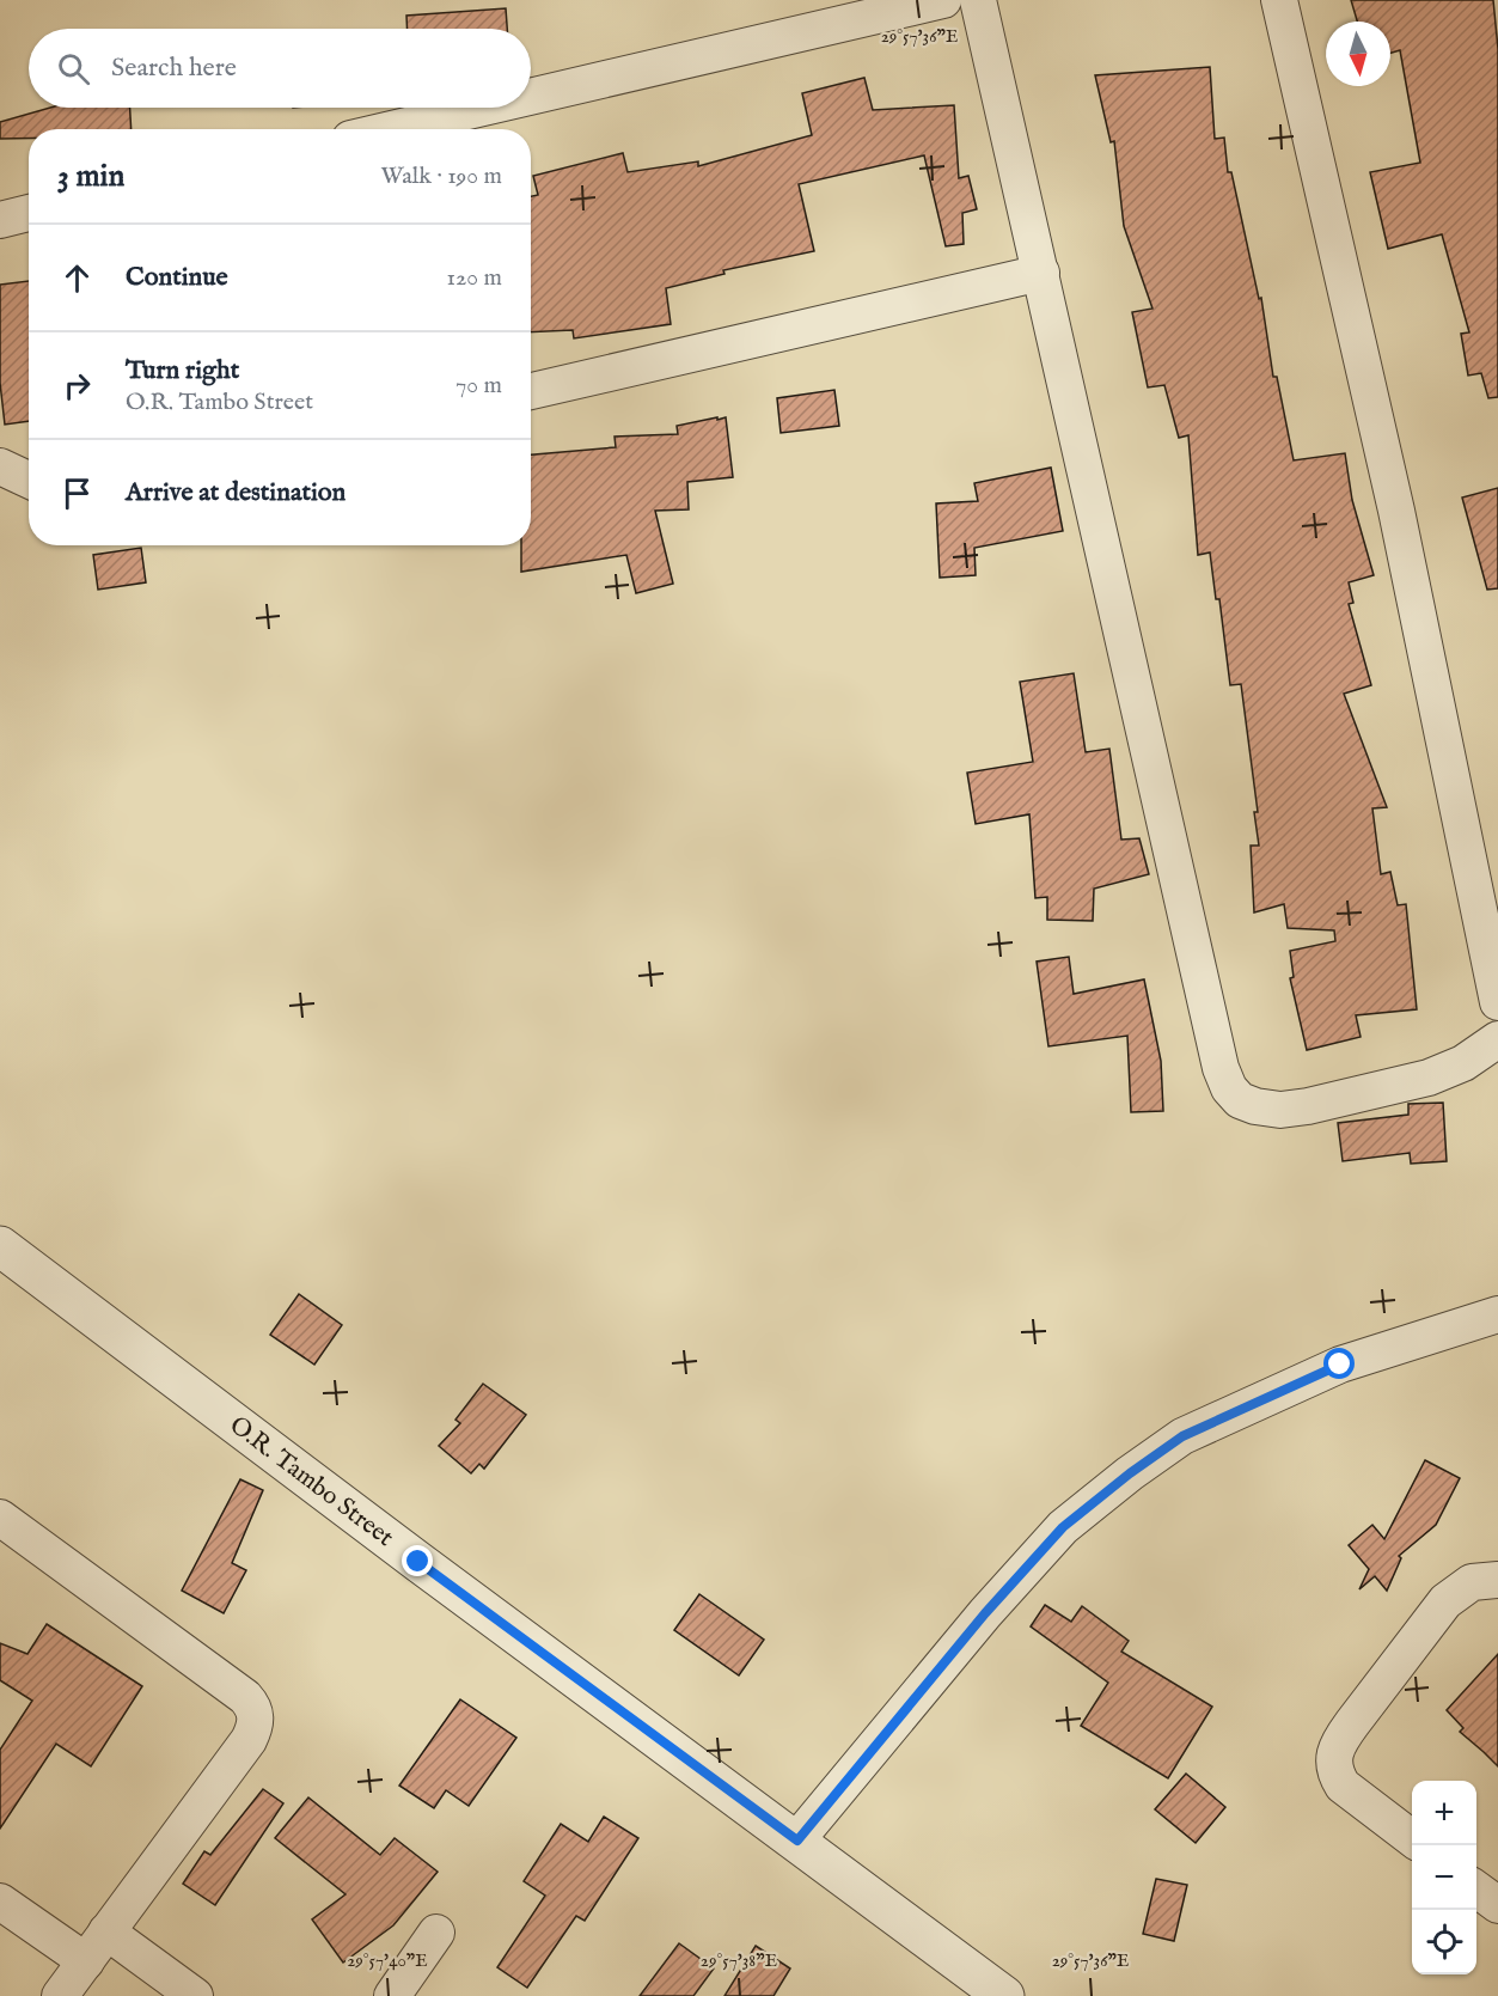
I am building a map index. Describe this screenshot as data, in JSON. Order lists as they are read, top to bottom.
{
  "streets": {
    "street": ["O.R. Tambo Street"]
  },
  "north": "bottom",
  "page": {
    "search": "Search here",
    "heading": ["3 min", "Walk · 190 m"],
    "list": [
      ["Continue", "120 m"],
      ["Turn right", "O.R. Tambo Street", "70 m"],
      "Arrive at destination"
    ],
    "map_buttons": ["+", "−"]
  },
  "coordinates": ["29°57'36\"E", "29°57'40\"E", "29°57'38\"E"]
}
